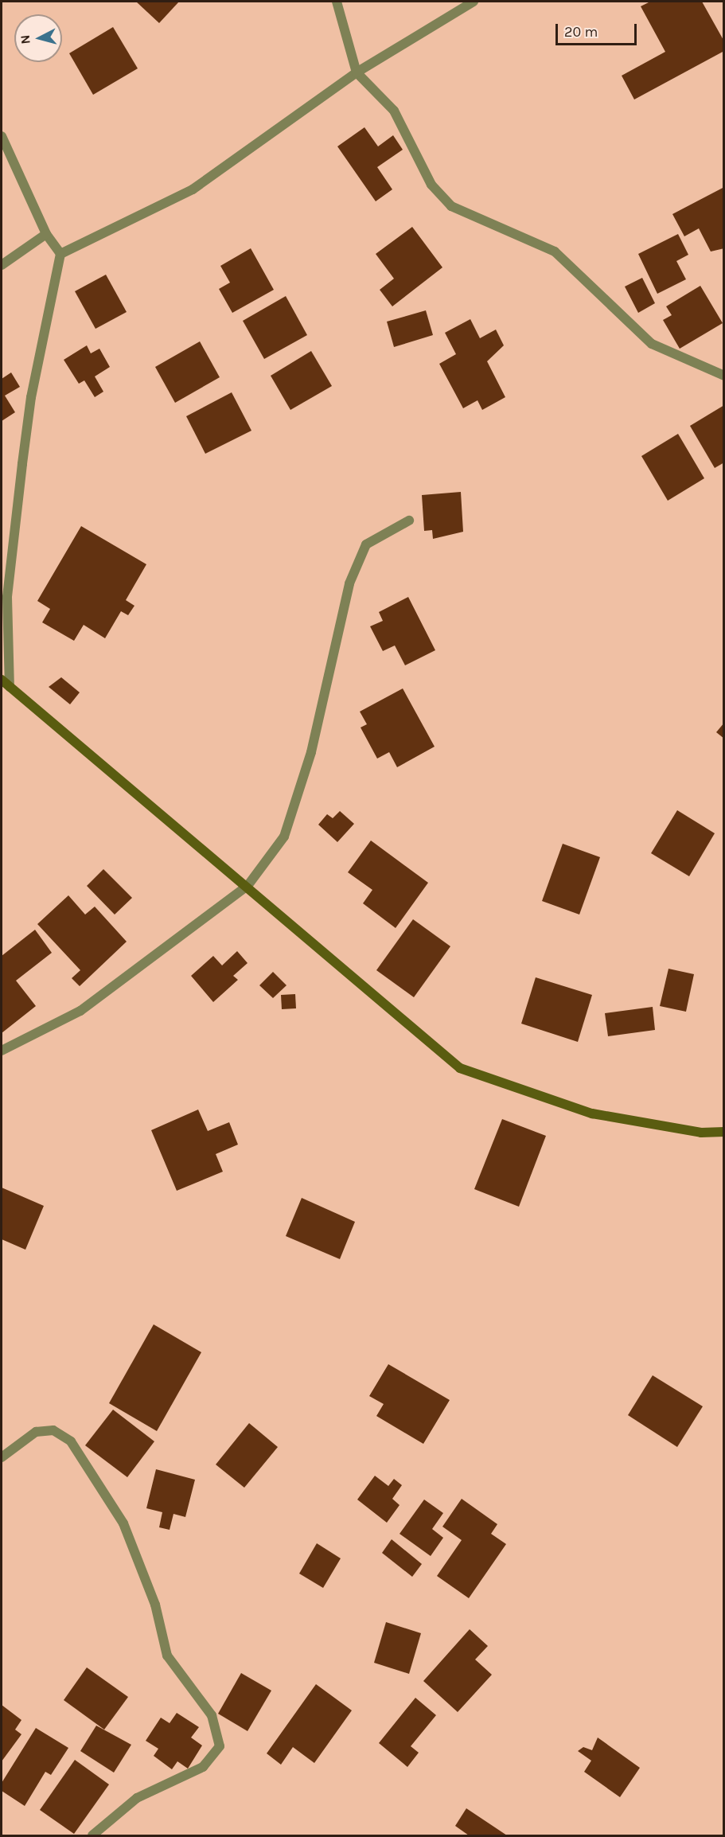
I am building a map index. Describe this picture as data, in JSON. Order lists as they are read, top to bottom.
{
  "scale_bar": "20 m",
  "north": "left"
}
